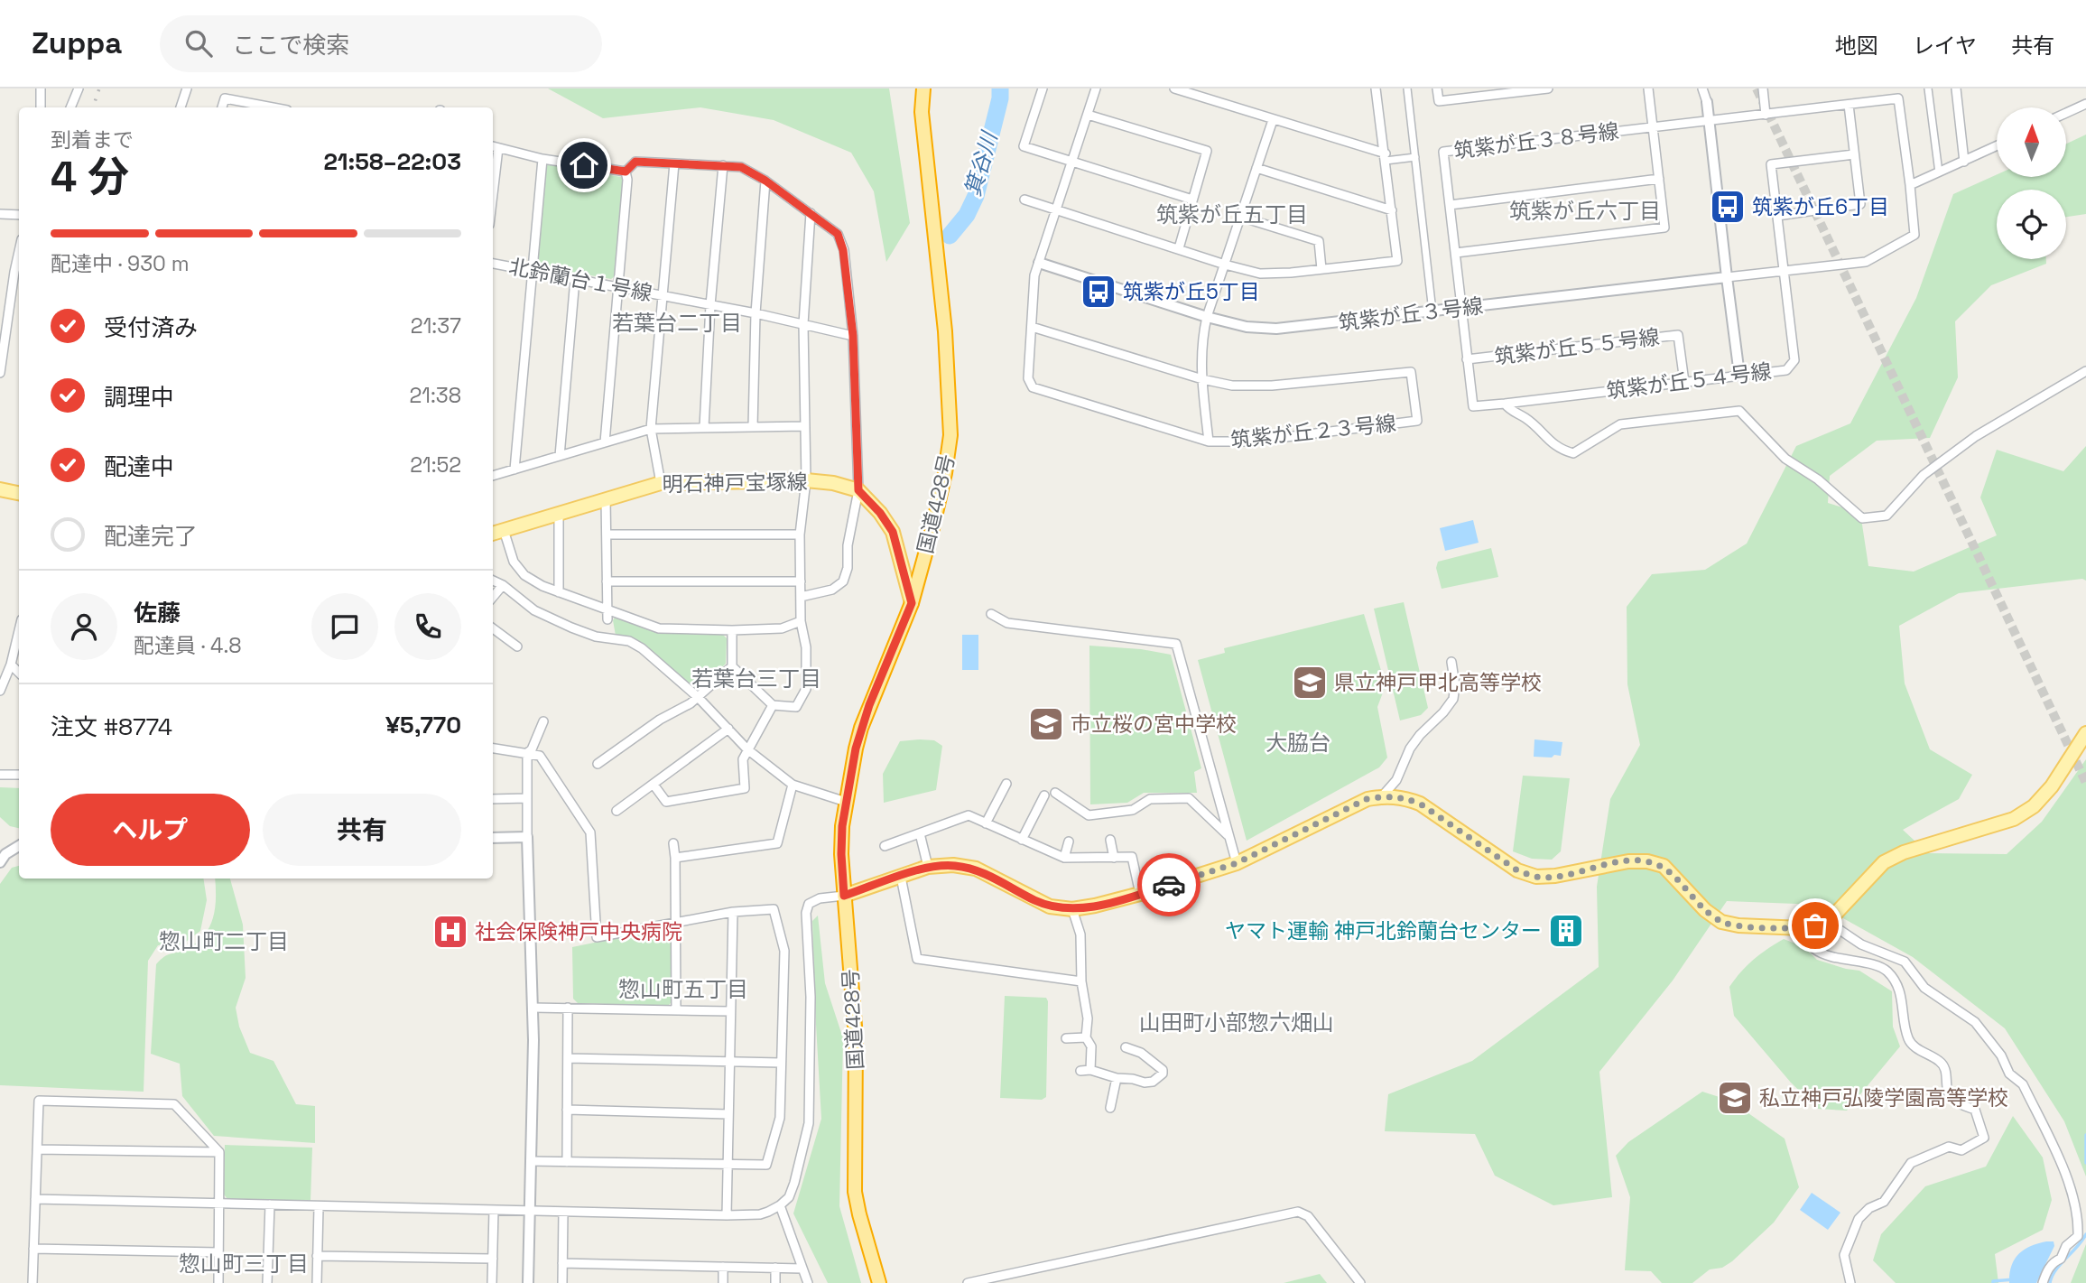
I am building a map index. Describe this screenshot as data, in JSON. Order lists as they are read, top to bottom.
{
  "streets": {
    "highway": ["国道428号"],
    "main road": ["明石神戸宝塚線"],
    "street": [
      "筑紫が丘３８号線",
      "北鈴蘭台１号線",
      "筑紫が丘３号線",
      "筑紫が丘５５号線",
      "筑紫が丘５４号線",
      "筑紫が丘２３号線"
    ]
  },
  "crossings": [
    ["筑紫が丘３８号線", "筑紫が丘３号線"],
    ["筑紫が丘３８号線", "筑紫が丘５４号線"],
    ["筑紫が丘３号線", "筑紫が丘５４号線"],
    ["筑紫が丘３号線", "筑紫が丘２３号線"],
    ["筑紫が丘５５号線", "筑紫が丘５４号線"]
  ],
  "districts": [
    "筑紫が丘六丁目",
    "筑紫が丘五丁目",
    "若葉台二丁目",
    "若葉台三丁目",
    "大脇台",
    "惣山町二丁目",
    "惣山町五丁目",
    "山田町小部惣六畑山",
    "惣山町三丁目"
  ],
  "water": ["箕谷川"],
  "places": {
    "bus stop": ["筑紫が丘6丁目", "筑紫が丘5丁目"],
    "school or university": ["県立神戸甲北高等学校", "市立桜の宮中学校", "私立神戸弘陵学園高等学校"],
    "building": ["ヤマト運輸 神戸北鈴蘭台センター"],
    "hospital": ["社会保険神戸中央病院"]
  },
  "north": "top",
  "page": {
    "header": "Zuppa",
    "search": "ここで検索",
    "nav": ["地図", "レイヤ", "共有"],
    "heading": ["4 分", "到着まで", "21:58–22:03"],
    "panel": [
      "佐藤",
      "配達員 · 4.8",
      "注文 #8774",
      "¥5,770"
    ],
    "bar": "配達中 · 930 m",
    "list": [
      ["受付済み", "21:37"],
      ["調理中", "21:38"],
      ["配達中", "21:52"],
      "配達完了"
    ],
    "buttons": ["ヘルプ", "共有"]
  }
}
